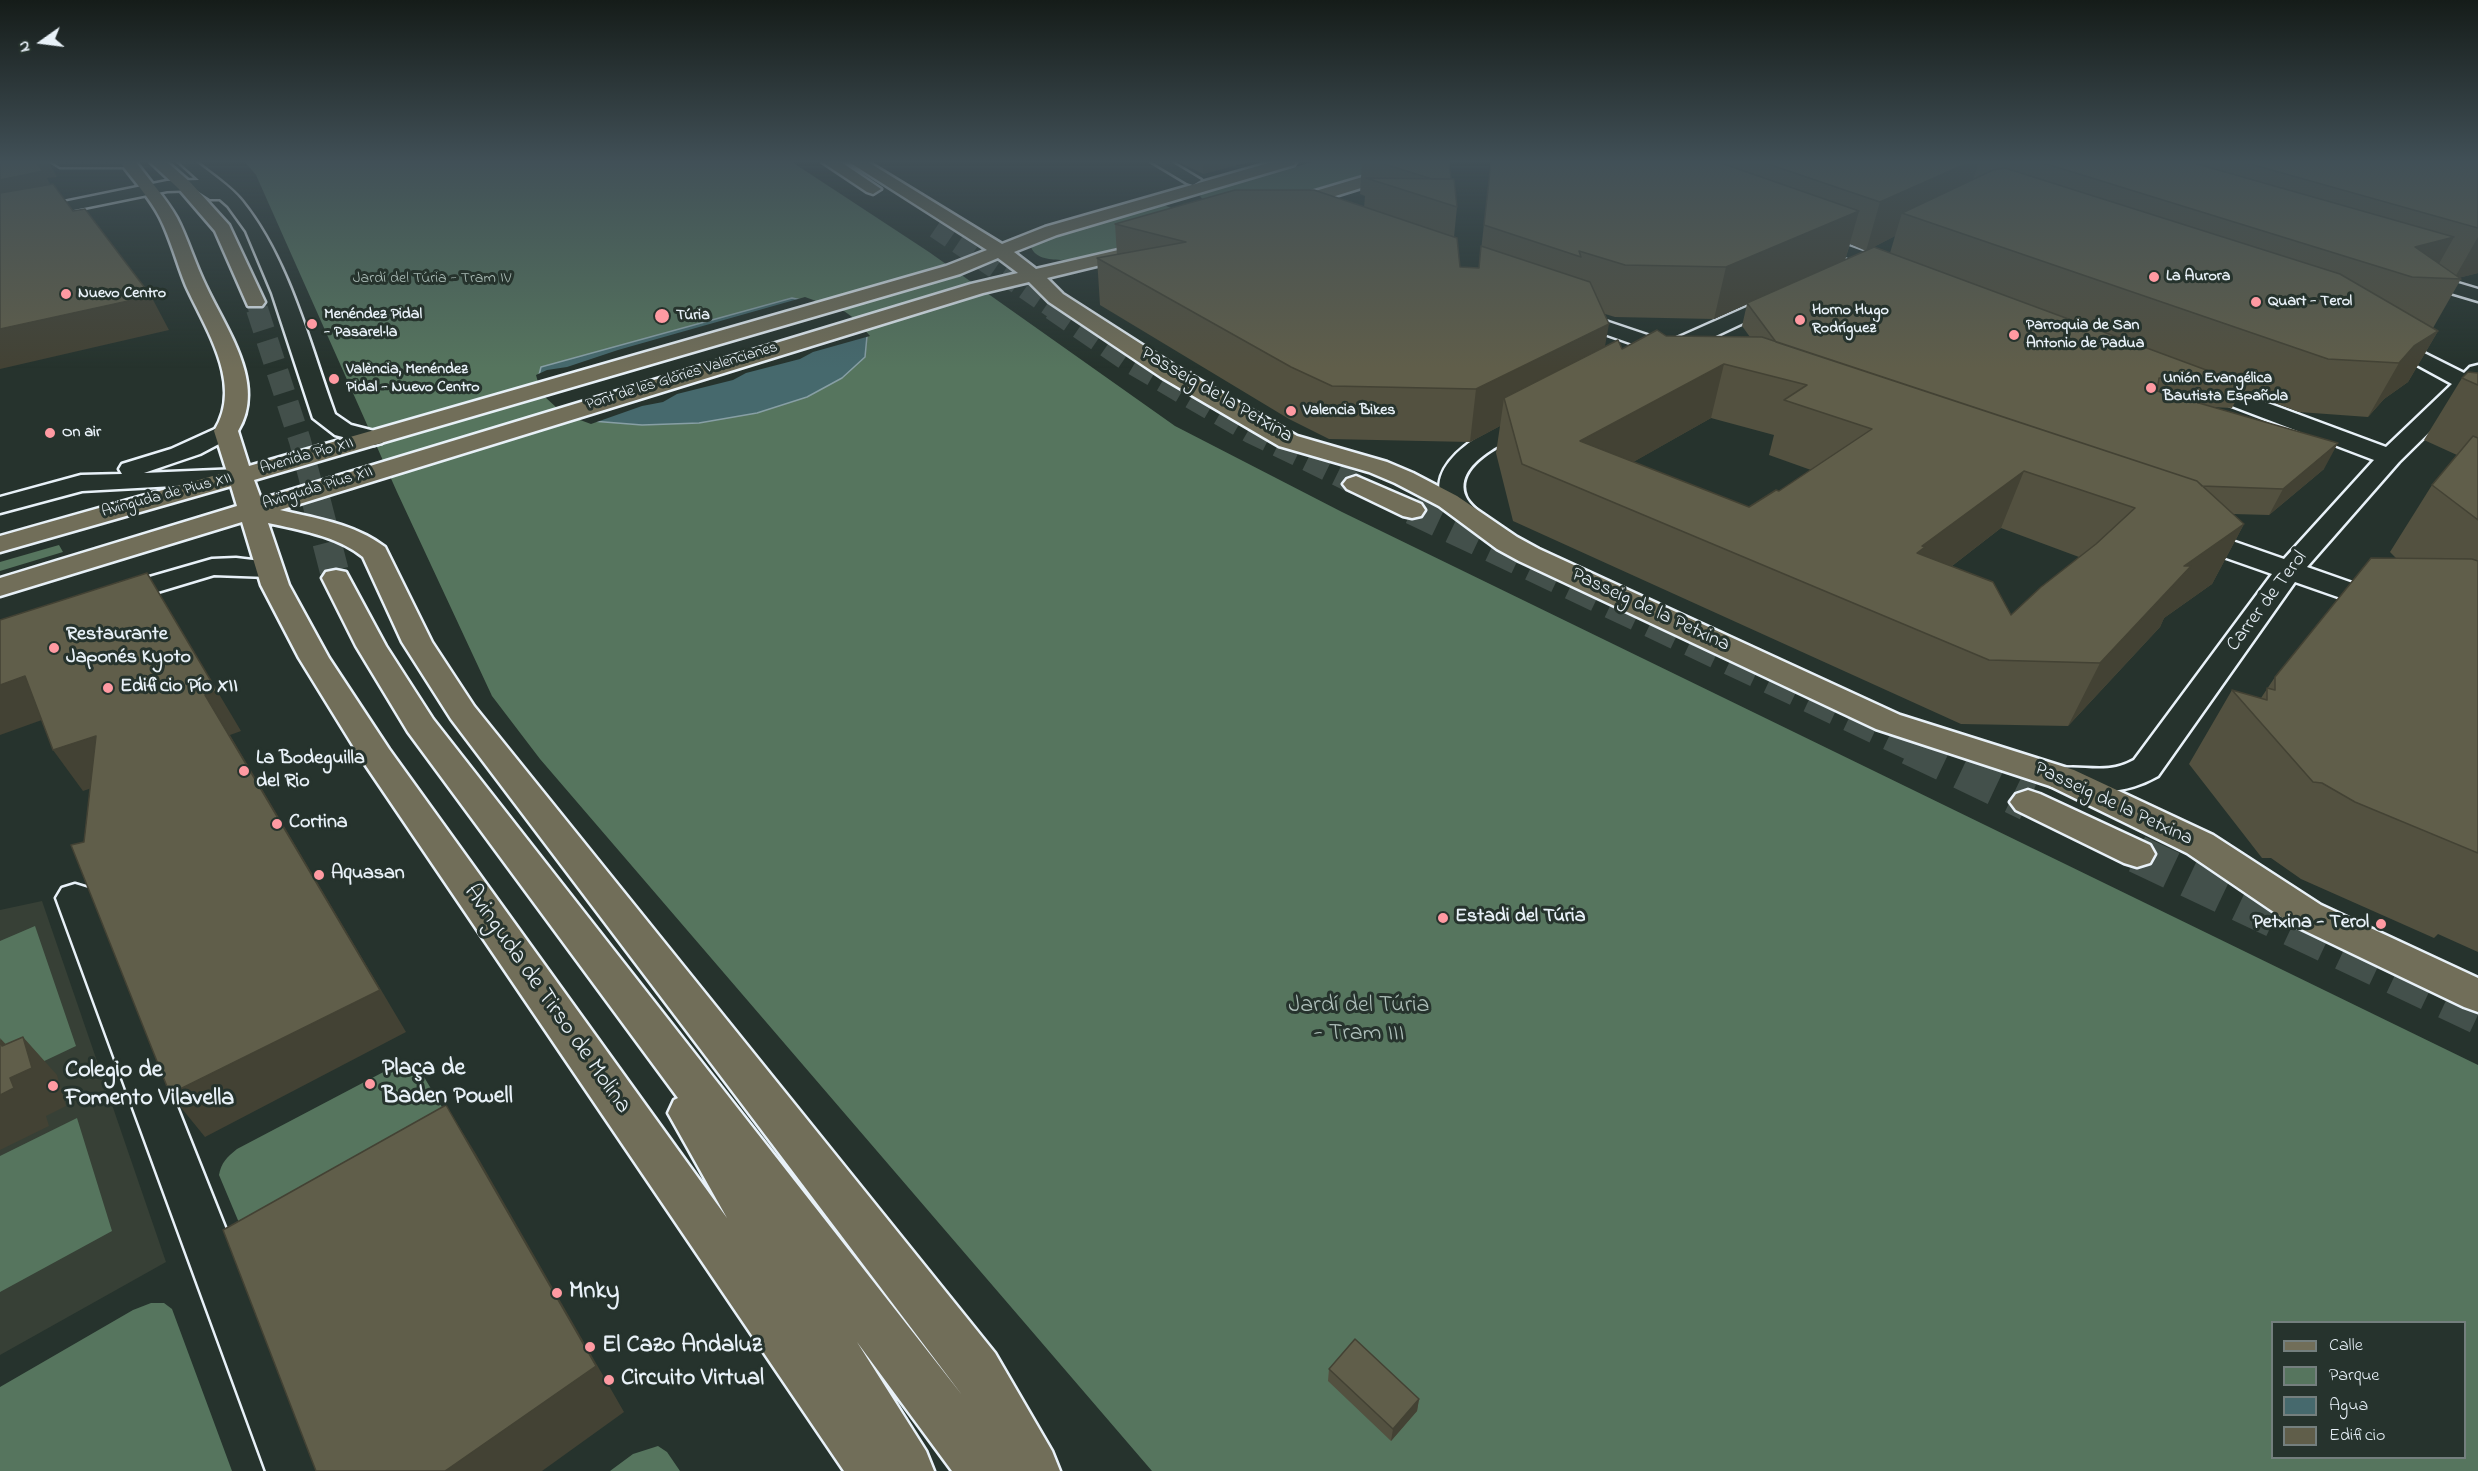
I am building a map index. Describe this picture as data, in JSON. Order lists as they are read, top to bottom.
{
  "streets": {
    "main road": [
      "Pont de les Glòries Valencianes",
      "Passeig de la Petxina",
      "Avenida Pío XII",
      "Avinguda Pius XII",
      "Avinguda de Pius XII",
      "Avinguda de Tirso de Molina"
    ],
    "street": ["Carrer de Terol"]
  },
  "crossings": [
    ["Pont de les Glòries Valencianes", "Passeig de la Petxina"],
    ["Pont de les Glòries Valencianes", "Avenida Pío XII"],
    ["Pont de les Glòries Valencianes", "Avinguda Pius XII"],
    ["Passeig de la Petxina", "Carrer de Terol"],
    ["Avenida Pío XII", "Avinguda Pius XII"],
    ["Avenida Pío XII", "Avinguda de Pius XII"],
    ["Avenida Pío XII", "Avinguda de Tirso de Molina"],
    ["Avinguda Pius XII", "Avinguda de Pius XII"],
    ["Avinguda Pius XII", "Avinguda de Tirso de Molina"],
    ["Avinguda de Pius XII", "Avinguda de Tirso de Molina"]
  ],
  "parks": ["Jardí del Túria - Tram IV", "Jardí del Túria - Tram III"],
  "places": [
    "La Aurora",
    "Nuevo Centro",
    "Quart - Terol",
    "Túria",
    "Horno Hugo Rodríguez",
    "Menéndez Pidal - Pasarel·la",
    "Parroquia de San Antonio de Padua",
    "València, Menéndez Pidal - Nuevo Centro",
    "Unión Evangélica Bautista Española",
    "Valencia Bikes",
    "On air",
    "Restaurante Japonés Kyoto",
    "Edificio Pío XII",
    "La Bodeguilla del Rio",
    "Cortina",
    "Aquasan",
    "Estadi del Túria",
    "Petxina - Terol",
    "Plaça de Baden Powell",
    "Colegio de Fomento Vilavella",
    "Mnky",
    "El Cazo Andaluz",
    "Circuito Virtual"
  ],
  "legend": [
    "Calle",
    "Parque",
    "Agua",
    "Edificio"
  ],
  "north": "left"
}
